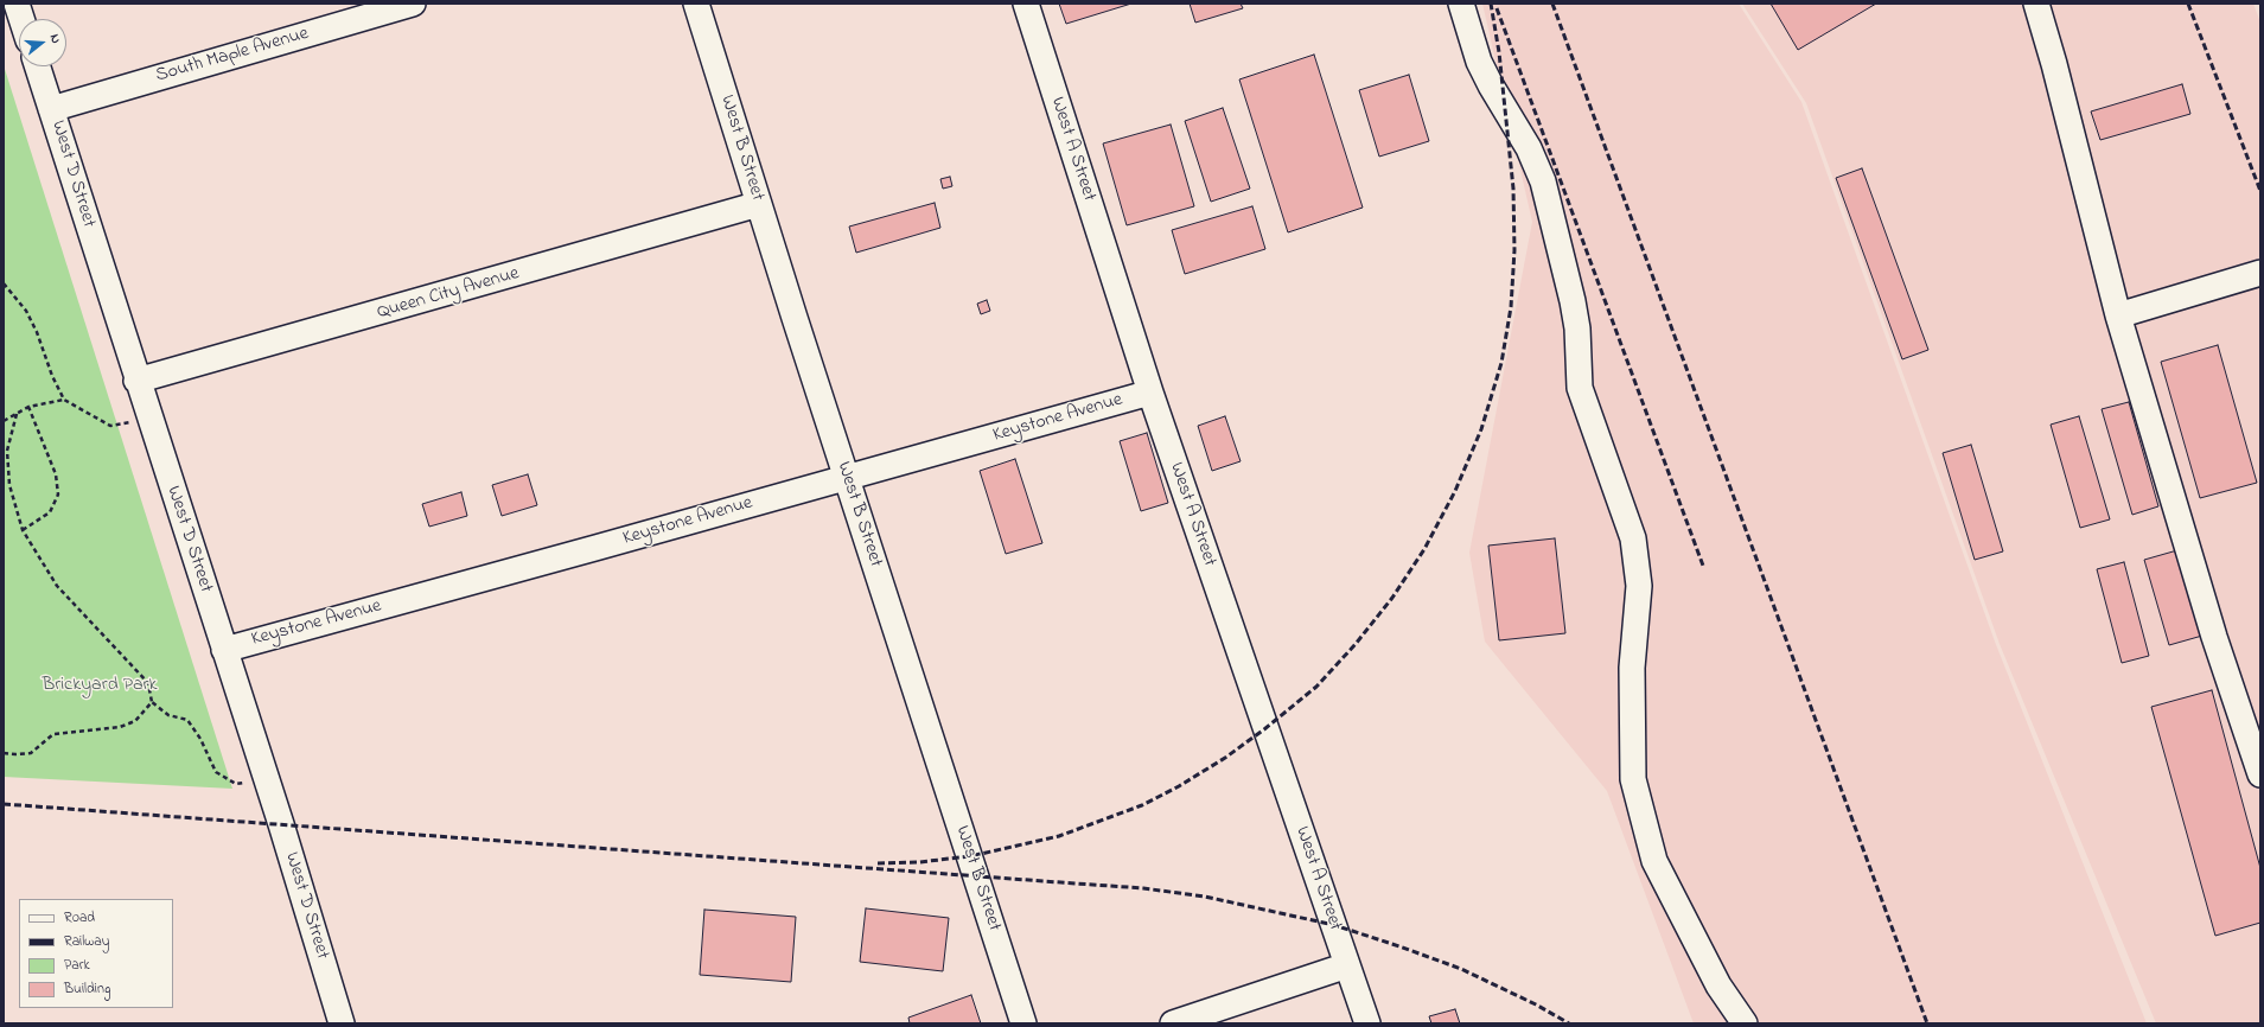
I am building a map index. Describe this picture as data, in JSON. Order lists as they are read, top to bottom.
{
  "streets": {
    "street": [
      "South Maple Avenue",
      "West B Street",
      "West A Street",
      "West D Street",
      "Queen City Avenue",
      "Keystone Avenue"
    ]
  },
  "crossings": [
    ["South Maple Avenue", "West D Street"],
    ["West B Street", "Queen City Avenue"],
    ["West B Street", "Keystone Avenue"],
    ["West A Street", "Keystone Avenue"],
    ["West D Street", "Queen City Avenue"],
    ["West D Street", "Keystone Avenue"]
  ],
  "parks": ["Brickyard Park"],
  "legend": [
    "Road",
    "Railway",
    "Park",
    "Building"
  ],
  "north": "right"
}
